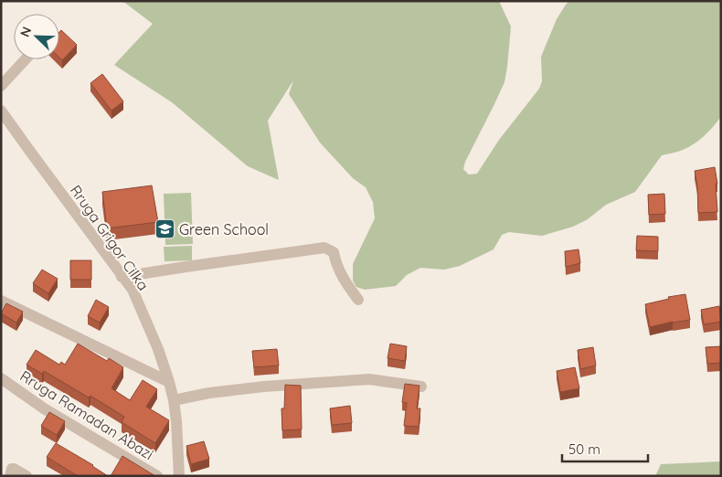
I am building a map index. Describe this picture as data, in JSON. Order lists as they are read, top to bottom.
{
  "streets": {
    "street": ["Rruga Grigor Cilka", "Rruga Ramadan Abazi"]
  },
  "places": {
    "school or university": ["Green School"]
  },
  "scale_bar": "50 m",
  "north": "top left"
}
